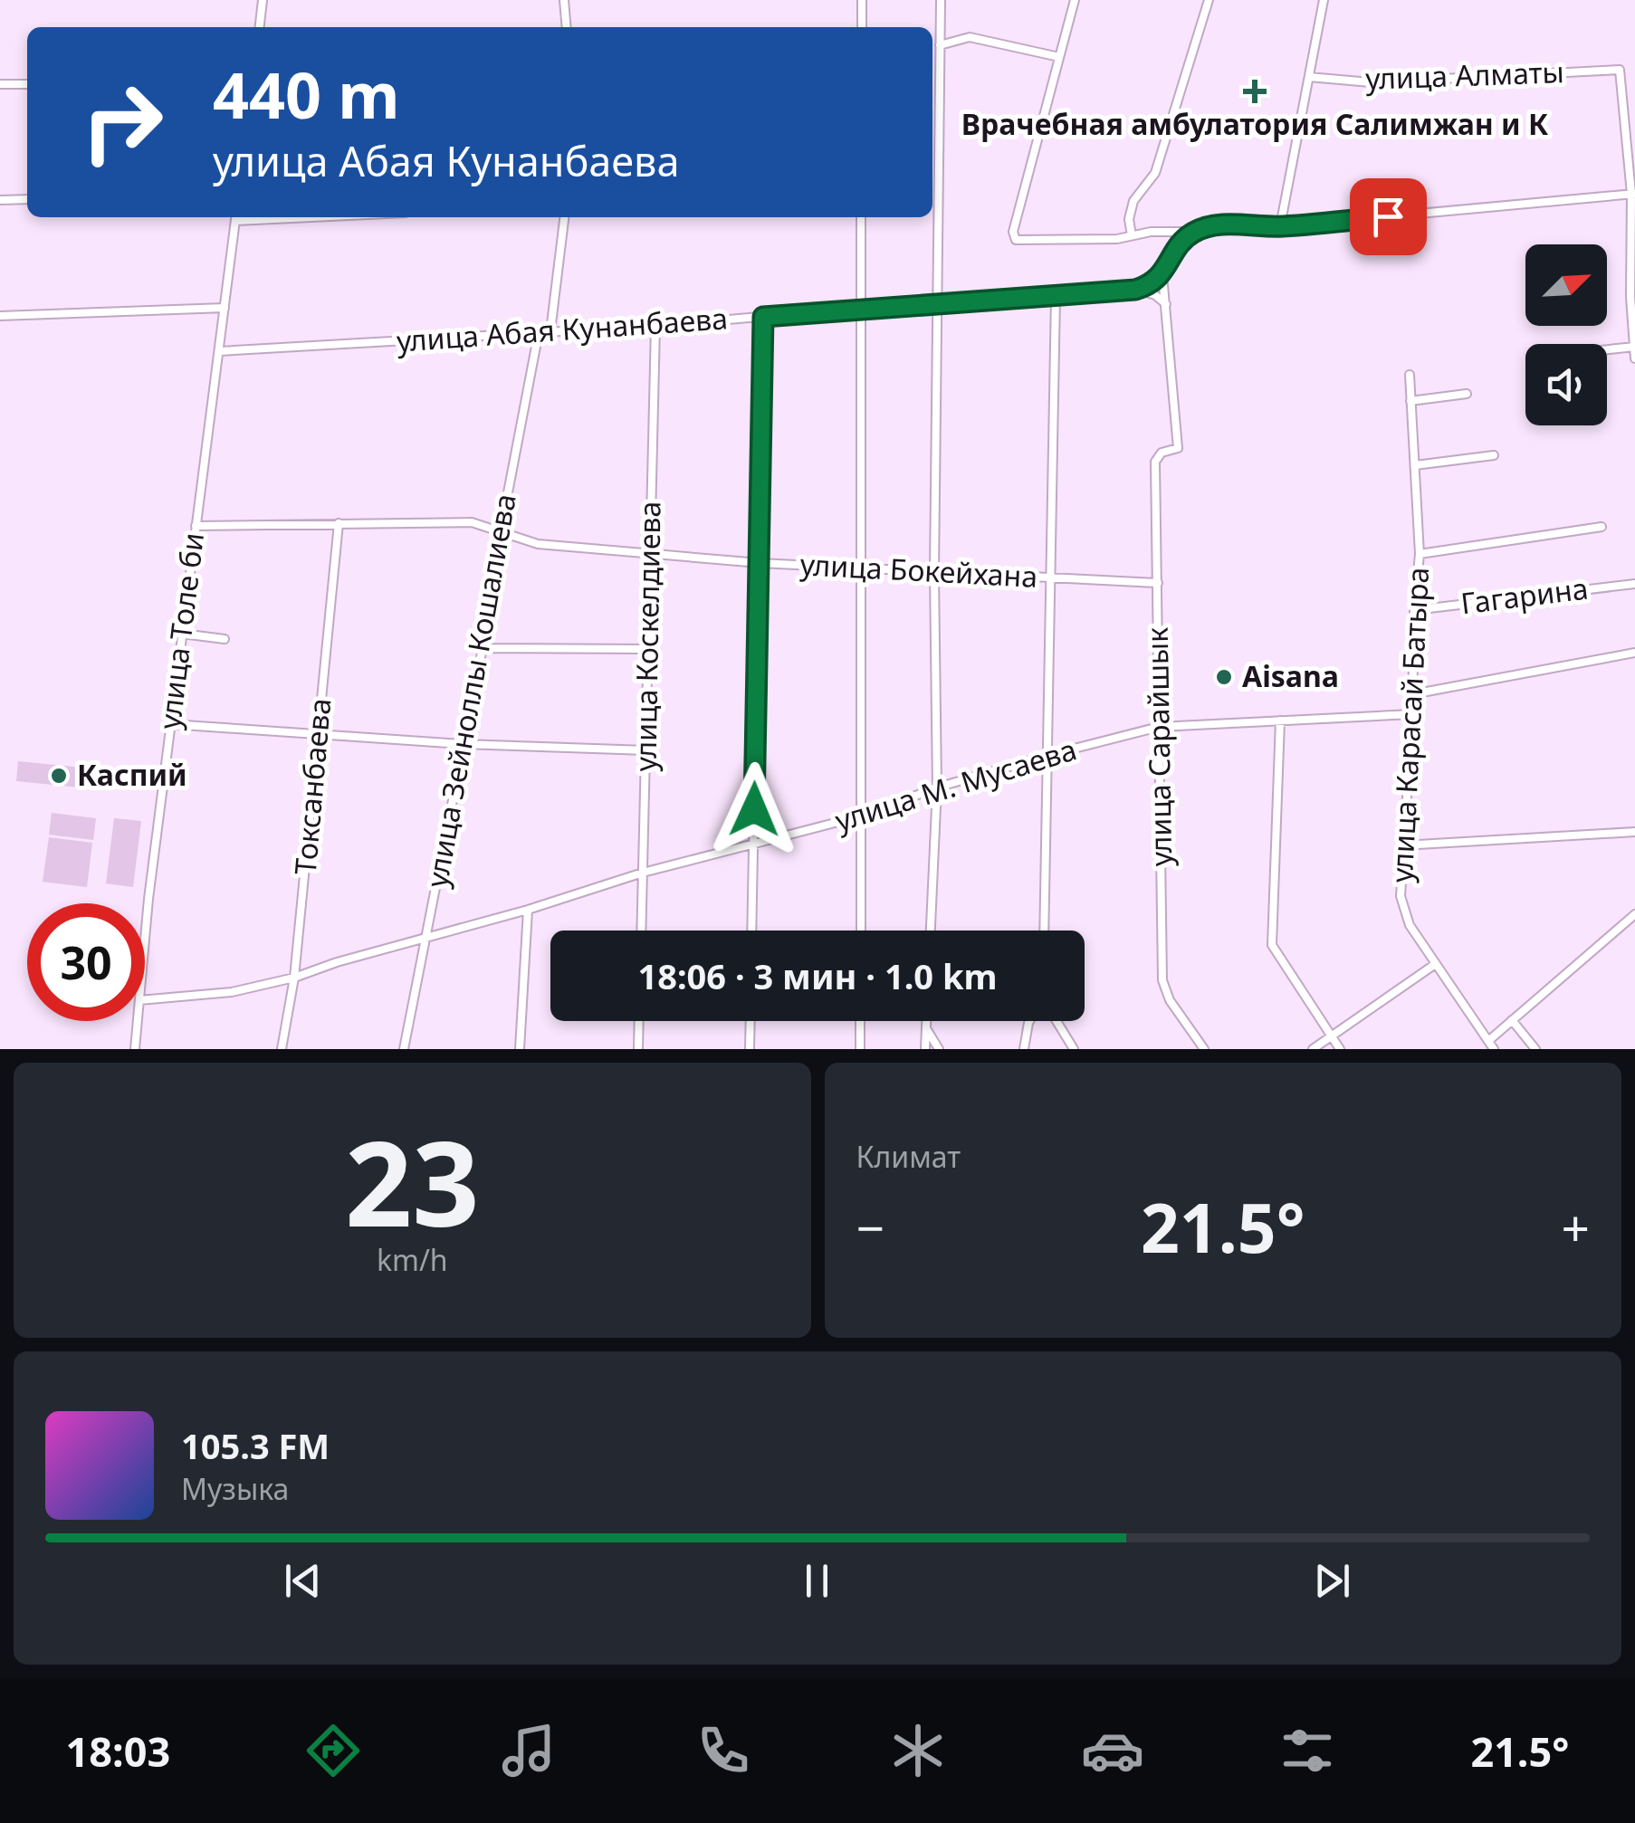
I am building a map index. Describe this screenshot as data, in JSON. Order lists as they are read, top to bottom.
{
  "streets": {
    "street": [
      "улица Алматы",
      "улица Абая Кунанбаева",
      "улица Бокейхана",
      "Гагарина",
      "улица Толе би",
      "улица Коскелдиева",
      "улица Зейноллы Кошалиева",
      "улица Карасай Батыра",
      "улица Сарайшык",
      "улица М. Мусаева",
      "Токсанбаева"
    ]
  },
  "crossings": [
    ["улица Абая Кунанбаева", "улица Толе би"],
    ["улица Абая Кунанбаева", "улица Коскелдиева"],
    ["улица Абая Кунанбаева", "улица Зейноллы Кошалиева"],
    ["улица Бокейхана", "улица Толе би"],
    ["улица Бокейхана", "улица Коскелдиева"],
    ["улица Бокейхана", "улица Зейноллы Кошалиева"],
    ["улица Бокейхана", "улица Сарайшык"],
    ["улица Бокейхана", "Токсанбаева"],
    ["Гагарина", "улица Карасай Батыра"],
    ["улица Коскелдиева", "улица М. Мусаева"],
    ["улица Зейноллы Кошалиева", "улица М. Мусаева"],
    ["улица Карасай Батыра", "улица М. Мусаева"],
    ["улица Сарайшык", "улица М. Мусаева"],
    ["улица М. Мусаева", "Токсанбаева"]
  ],
  "places": {
    "health": ["Врачебная амбулатория Салимжан и К"],
    "other": ["Aisana", "Каспий"]
  },
  "north": "top right",
  "page": {
    "turn": ["440 m", "улица Абая Кунанбаева"],
    "limit": "30",
    "trip": "18:06 · 3 мин · 1.0 km",
    "tile": [
      ["23", "km/h"],
      "Климат"
    ],
    "heat": ["−", "21.5°", "+"],
    "song": ["105.3 FM", "Музыка"],
    "tabs": ["18:03", "21.5°"]
  }
}
